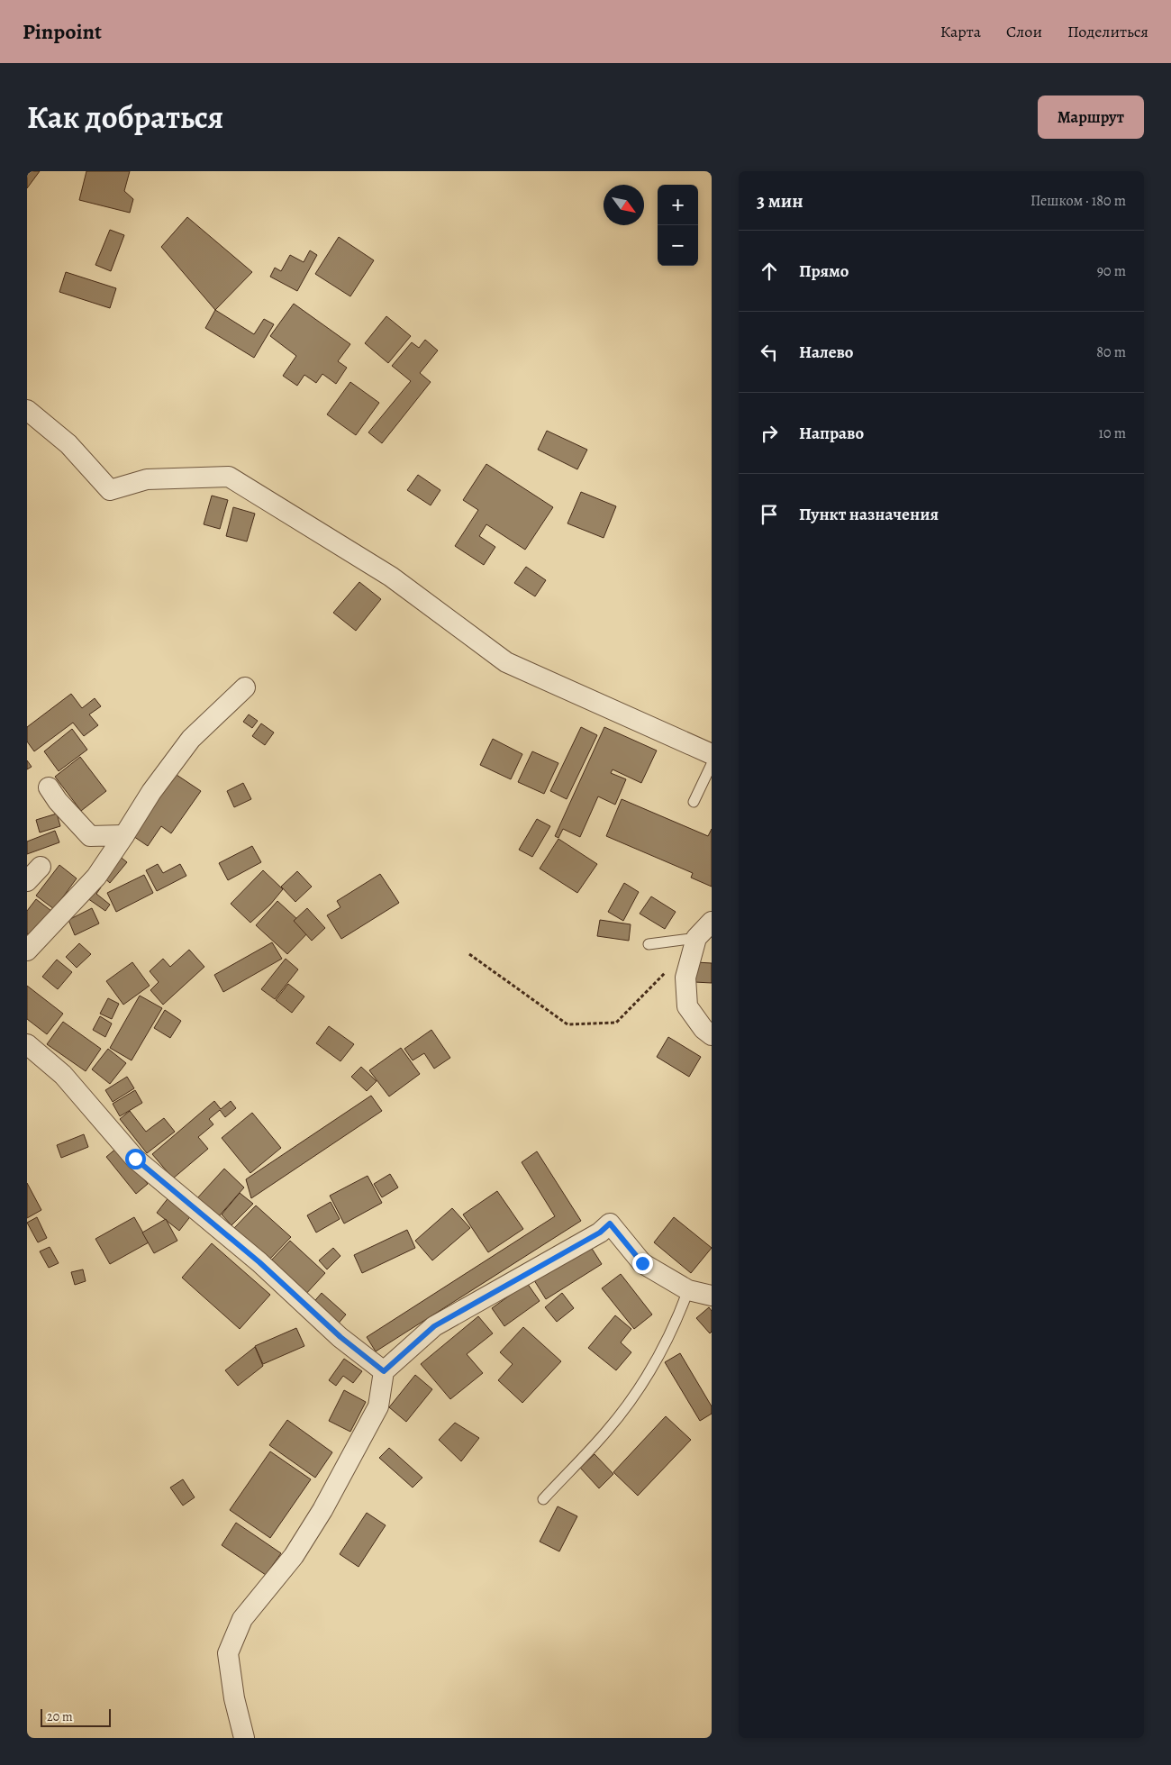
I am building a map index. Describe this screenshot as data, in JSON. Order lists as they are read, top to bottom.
{
  "scale_bar": "20 m",
  "north": "bottom right",
  "page": {
    "header": "Pinpoint",
    "nav": ["Карта", "Слои", "Поделиться"],
    "title": "Как добраться",
    "buttons": "Маршрут",
    "heading": ["3 мин", "Пешком · 180 m"],
    "map_buttons": ["+", "−"],
    "list": [
      ["Прямо", "90 m"],
      ["Налево", "80 m"],
      ["Направо", "10 m"],
      "Пункт назначения"
    ],
    "scale": "20 m"
  }
}
